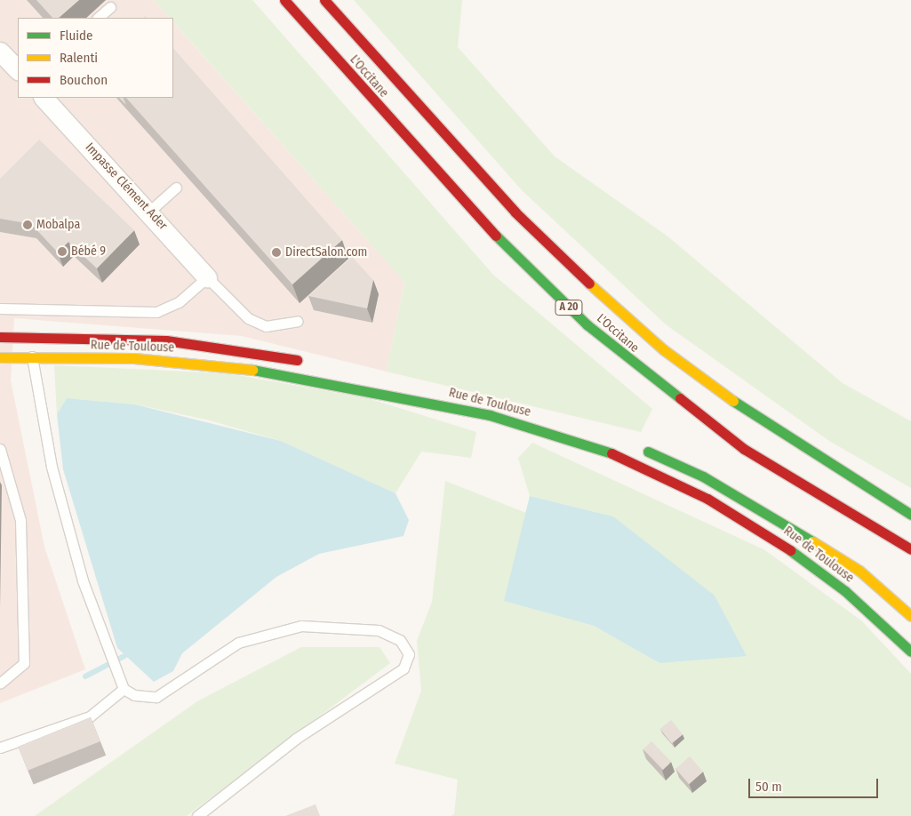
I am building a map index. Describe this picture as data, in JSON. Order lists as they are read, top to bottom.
{
  "streets": {
    "main road": ["L'Occitane", "A 20", "Rue de Toulouse"],
    "street": ["Impasse Clément Ader"]
  },
  "places": ["Mobalpa", "Bébé 9", "DirectSalon.com"],
  "legend": ["Fluide", "Ralenti", "Bouchon"],
  "scale_bar": "50 m"
}
